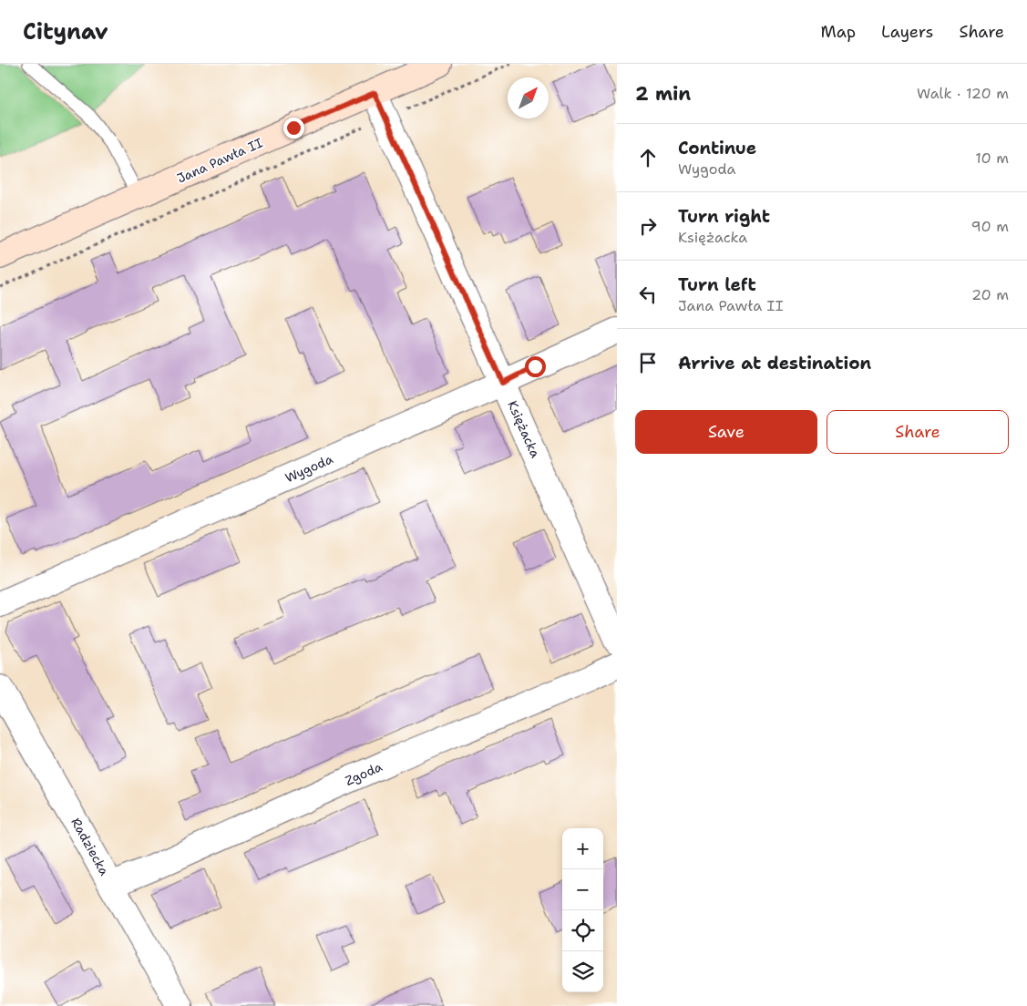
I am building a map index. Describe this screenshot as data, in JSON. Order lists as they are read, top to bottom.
{
  "streets": {
    "street": [
      "Jana Pawła II",
      "Księżacka",
      "Wygoda",
      "Zgoda",
      "Radziecka"
    ]
  },
  "crossings": [
    ["Jana Pawła II", "Księżacka"],
    ["Księżacka", "Wygoda"],
    ["Zgoda", "Radziecka"]
  ],
  "north": "top right",
  "page": {
    "header": "Citynav",
    "nav": ["Map", "Layers", "Share"],
    "heading": ["2 min", "Walk · 120 m"],
    "list": [
      ["Continue", "Wygoda", "10 m"],
      ["Turn right", "Księżacka", "90 m"],
      ["Turn left", "Jana Pawła II", "20 m"],
      "Arrive at destination"
    ],
    "buttons": ["Save", "Share"],
    "map_buttons": ["+", "−"]
  }
}
